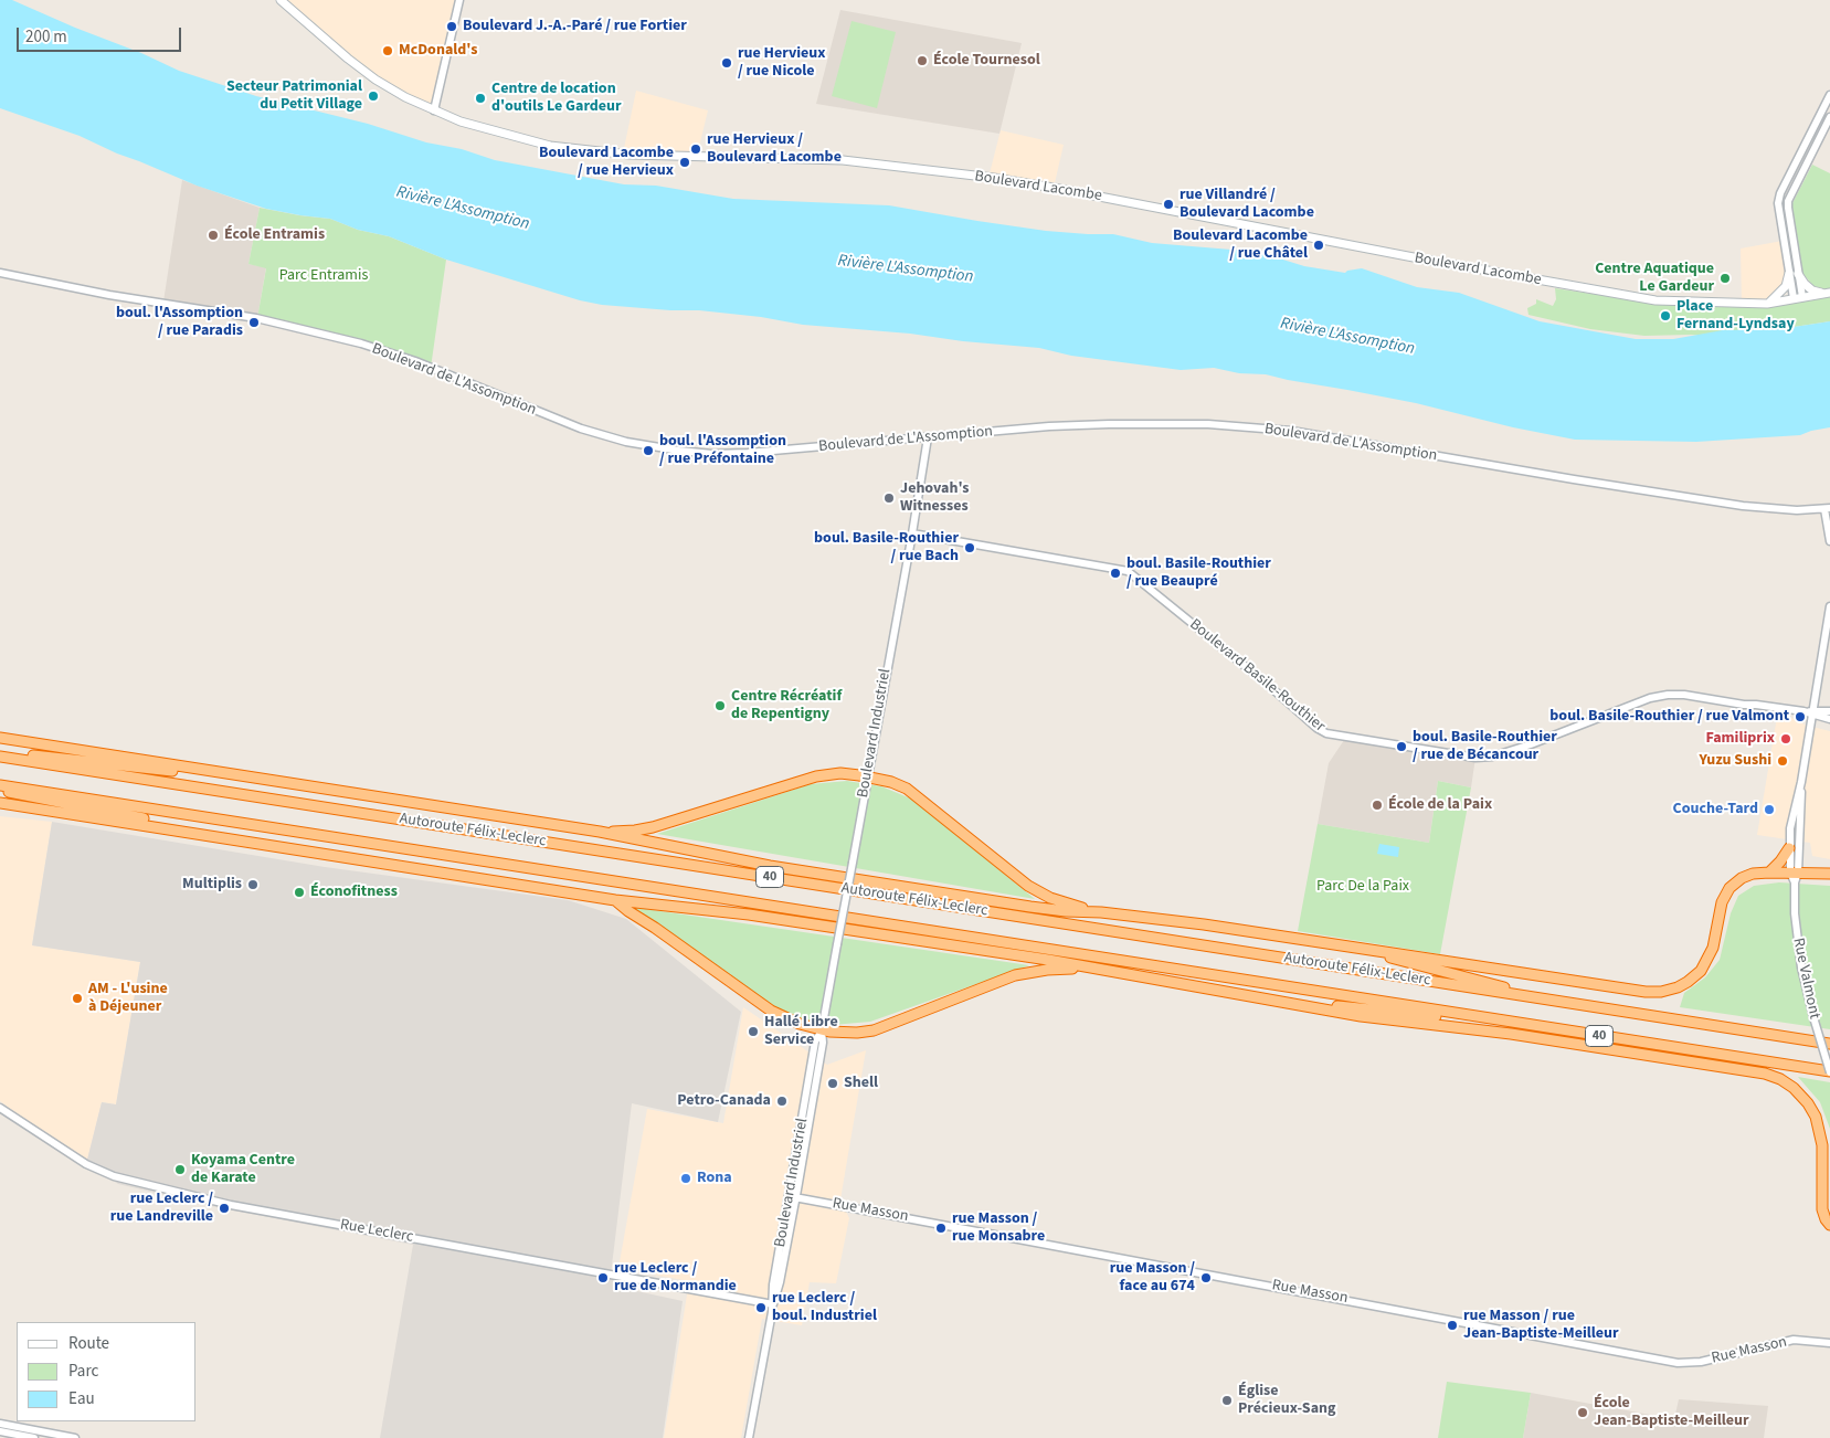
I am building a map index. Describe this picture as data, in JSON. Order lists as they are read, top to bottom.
{
  "streets": {
    "highway": ["Autoroute Félix-Leclerc", "40"],
    "main road": ["Boulevard Lacombe"],
    "street": [
      "Boulevard de L'Assomption",
      "Boulevard Basile-Routhier",
      "Boulevard Industriel",
      "Rue Valmont",
      "Rue Masson",
      "Rue Leclerc"
    ]
  },
  "crossings": [
    ["Boulevard de L'Assomption", "Boulevard Industriel"],
    ["Boulevard Basile-Routhier", "Boulevard Industriel"],
    ["Boulevard Basile-Routhier", "Rue Valmont"],
    ["Boulevard Industriel", "Rue Masson"],
    ["Boulevard Industriel", "Rue Leclerc"],
    ["Autoroute Félix-Leclerc", "Rue Valmont"]
  ],
  "water": ["Rivière L'Assomption"],
  "parks": ["Parc Entramis", "Parc De la Paix"],
  "places": [
    "Boulevard J.-A.-Paré / rue Fortier",
    "McDonald's",
    "École Tournesol",
    "rue Hervieux / rue Nicole",
    "Secteur Patrimonial du Petit Village",
    "Centre de location d'outils Le Gardeur",
    "rue Hervieux / Boulevard Lacombe",
    "Boulevard Lacombe / rue Hervieux",
    "rue Villandré / Boulevard Lacombe",
    "École Entramis",
    "Boulevard Lacombe / rue Châtel",
    "Centre Aquatique Le Gardeur",
    "Place Fernand-Lyndsay",
    "boul. l'Assomption / rue Paradis",
    "boul. l'Assomption / rue Préfontaine",
    "Jehovah's Witnesses",
    "boul. Basile-Routhier / rue Bach",
    "boul. Basile-Routhier / rue Beaupré",
    "Centre Récréatif de Repentigny",
    "boul. Basile-Routhier / rue Valmont",
    "Familiprix",
    "boul. Basile-Routhier / rue de Bécancour",
    "Yuzu Sushi",
    "École de la Paix",
    "Couche-Tard",
    "Multiplis",
    "Éconofitness",
    "AM - L'usine à Déjeuner",
    "Hallé Libre Service",
    "Shell",
    "Petro-Canada",
    "Koyama Centre de Karate",
    "Rona",
    "rue Leclerc / rue Landreville",
    "rue Masson / rue Monsabre",
    "rue Leclerc / rue de Normandie",
    "rue Masson / face au 674",
    "rue Leclerc / boul. Industriel",
    "rue Masson / rue Jean-Baptiste-Meilleur",
    "Église Précieux-Sang",
    "École Jean-Baptiste-Meilleur"
  ],
  "legend": ["Route", "Parc", "Eau"],
  "scale_bar": "200 m"
}
